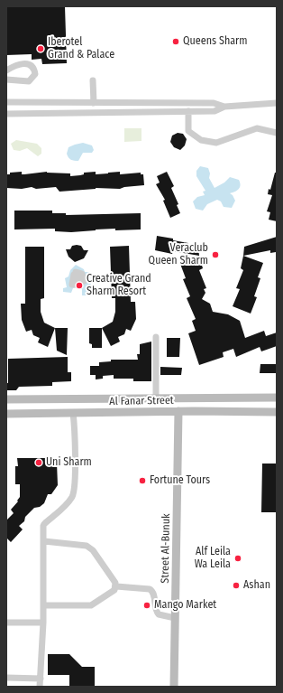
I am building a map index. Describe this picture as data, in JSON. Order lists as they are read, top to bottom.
{
  "streets": {
    "main road": ["Al Fanar Street", "Street Al-Bunuk"]
  },
  "crossings": [
    ["Al Fanar Street", "Street Al-Bunuk"]
  ],
  "places": [
    "Queens Sharm",
    "Iberotel Grand & Palace",
    "Veraclub Queen Sharm",
    "Creative Grand Sharm Resort",
    "Uni Sharm",
    "Fortune Tours",
    "Alf Leila Wa Leila",
    "Ashan",
    "Mango Market"
  ]
}
